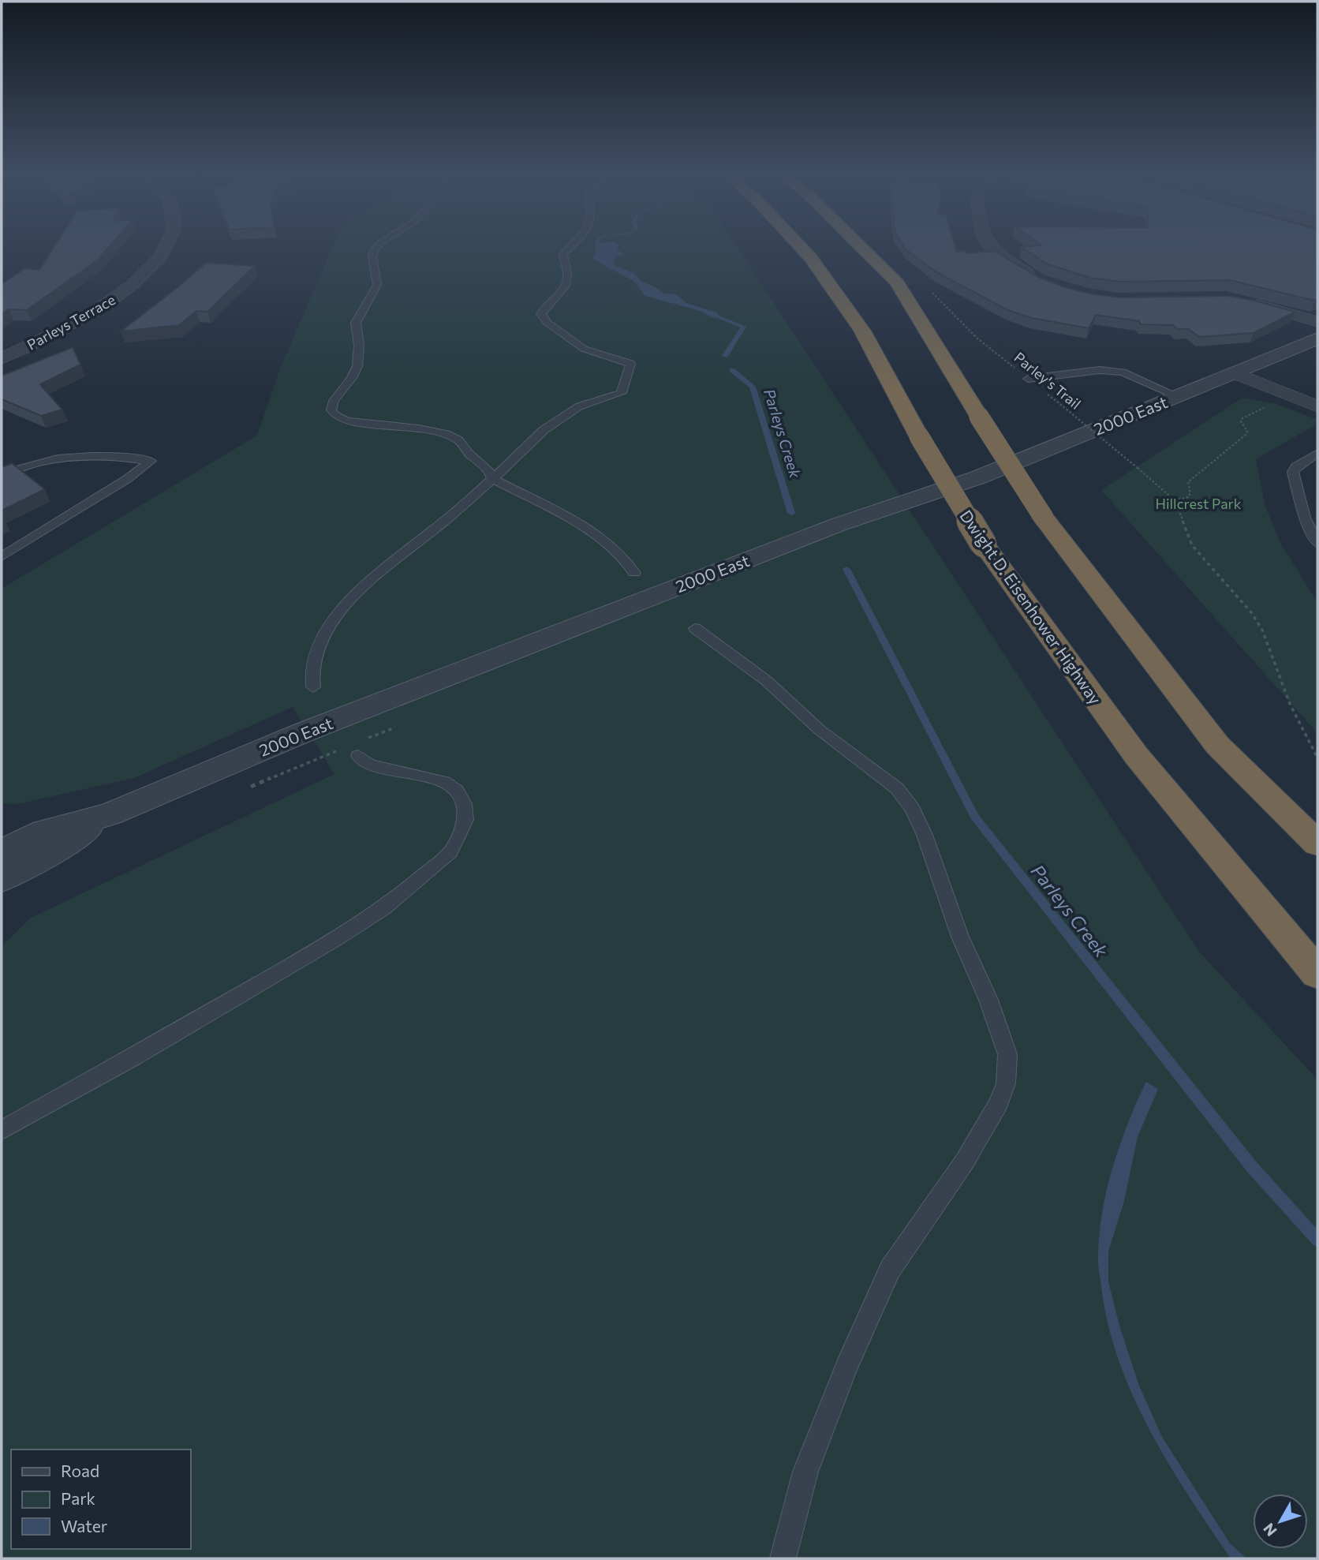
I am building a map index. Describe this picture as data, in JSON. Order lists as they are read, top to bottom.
{
  "streets": {
    "highway": ["Dwight D. Eisenhower Highway"],
    "street": ["Parleys Terrace", "2000 East"],
    "path": ["Parley's Trail"]
  },
  "water": ["Parleys Creek"],
  "parks": ["Hillcrest Park"],
  "legend": ["Road", "Park", "Water"],
  "north": "bottom left"
}
